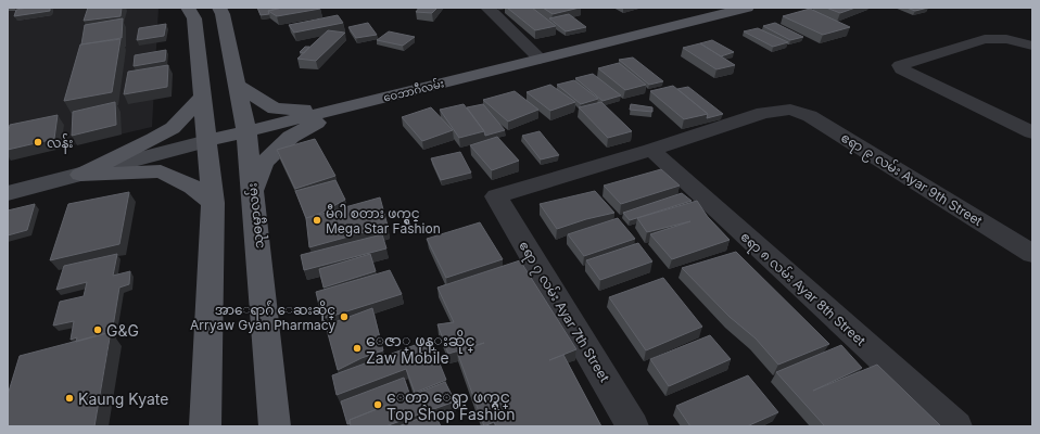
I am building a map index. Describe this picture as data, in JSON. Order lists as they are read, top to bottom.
{
  "streets": {
    "main road": ["ဝေဘာဂီလမ်း", "သုဓမ္မာလမ်း"],
    "street": ["ဧရာ ၉ လမ်း Ayar 9th Street", "ဧရာ ၈ လမ်း Ayar 8th Street", "ဧရာ ၇ လမ်း Ayar 7th Street"]
  },
  "crossings": [
    ["ဝေဘာဂီလမ်း", "သုဓမ္မာလမ်း"],
    ["ဧရာ ၉ လမ်း Ayar 9th Street", "ဧရာ ၈ လမ်း Ayar 8th Street"],
    ["ဧရာ ၉ လမ်း Ayar 9th Street", "ဧရာ ၇ လမ်း Ayar 7th Street"],
    ["ဧရာ ၈ လမ်း Ayar 8th Street", "ဧရာ ၇ လမ်း Ayar 7th Street"]
  ],
  "places": [
    "လန်း",
    "မီဂါ စတား ဖက္ရွင္ Mega Star Fashion",
    "အာေရာဂ်ံ ေဆးဆိုင္ Arryaw Gyan Pharmacy",
    "G&G",
    "ေဇာ္ ဖုန္းဆိုင္ Zaw Mobile",
    "Kaung Kyate",
    "ေတာ့ ေရွာ့ ဖက္ရွင္ Top Shop Fashion"
  ]
}
